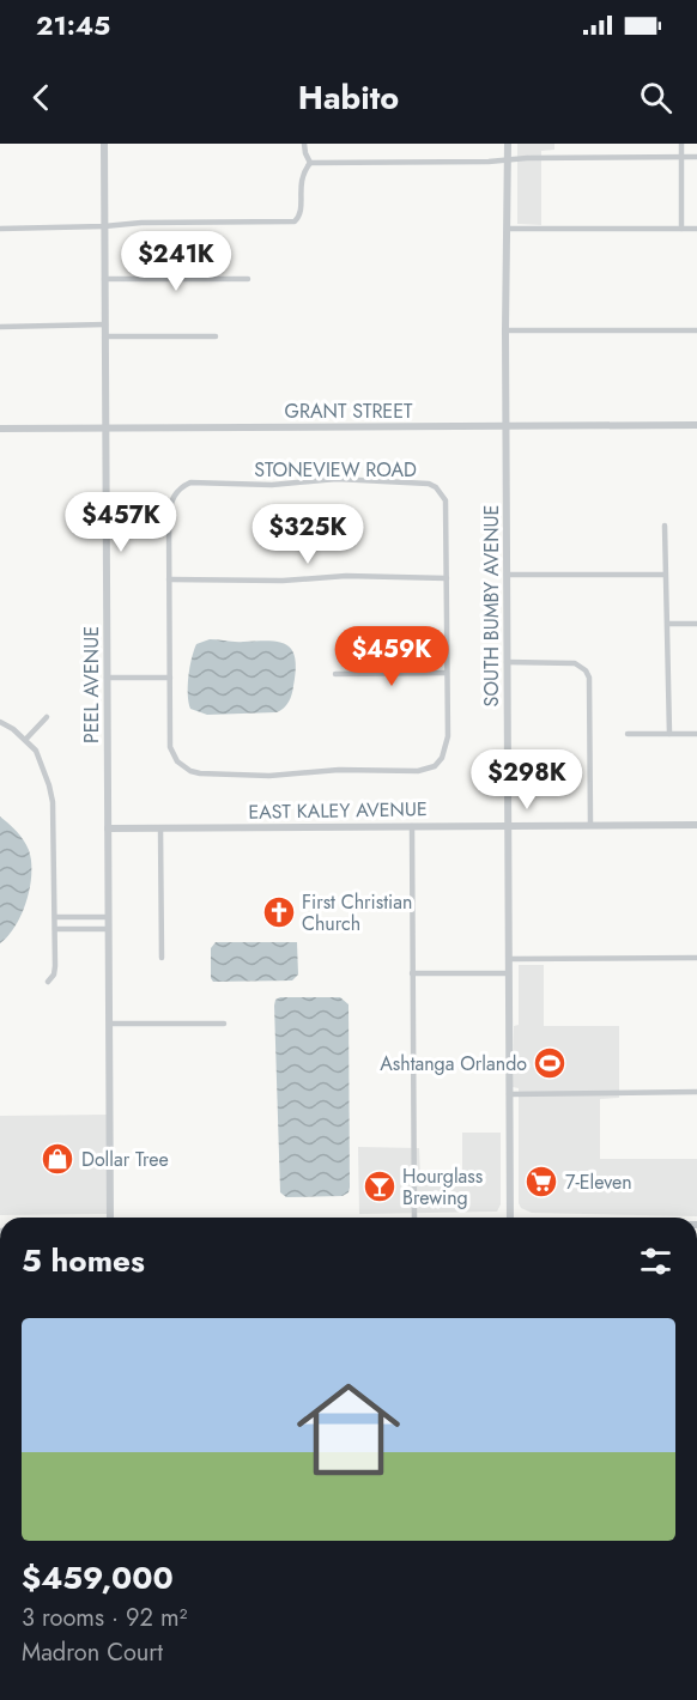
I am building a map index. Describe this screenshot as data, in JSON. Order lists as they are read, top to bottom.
{
  "streets": {
    "street": [
      "GRANT STREET",
      "STONEVIEW ROAD",
      "SOUTH BUMBY AVENUE",
      "PEEL AVENUE",
      "EAST KALEY AVENUE"
    ]
  },
  "crossings": [
    ["GRANT STREET", "SOUTH BUMBY AVENUE"],
    ["GRANT STREET", "PEEL AVENUE"],
    ["SOUTH BUMBY AVENUE", "EAST KALEY AVENUE"],
    ["PEEL AVENUE", "EAST KALEY AVENUE"]
  ],
  "places": {
    "church": ["First Christian Church"],
    "sports": ["Ashtanga Orlando"],
    "shop": ["Dollar Tree"],
    "supermarket": ["7-Eleven"],
    "bar": ["Hourglass Brewing"]
  },
  "page": {
    "status": "21:45",
    "header": "Habito",
    "price": [
      "$241K",
      "$457K",
      "$325K",
      "$459K",
      "$298K"
    ],
    "heading": "5 homes",
    "list": [
      {
        "name": "$459,000",
        "note": "3 rooms · 92 m² · Madron Court"
      }
    ]
  }
}
